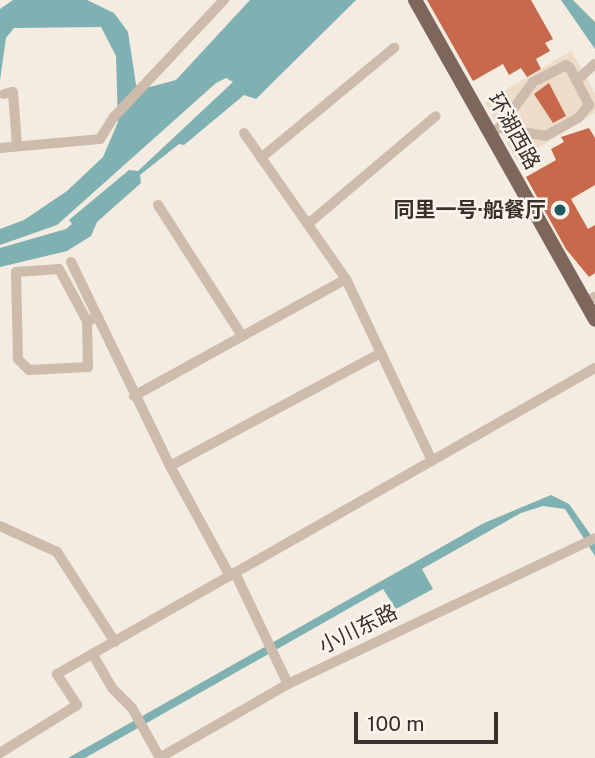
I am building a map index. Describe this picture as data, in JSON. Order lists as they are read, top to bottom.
{
  "streets": {
    "main road": ["环湖西路"],
    "street": ["小川东路"]
  },
  "places": ["同里一号·船餐厅"],
  "scale_bar": "100 m"
}
